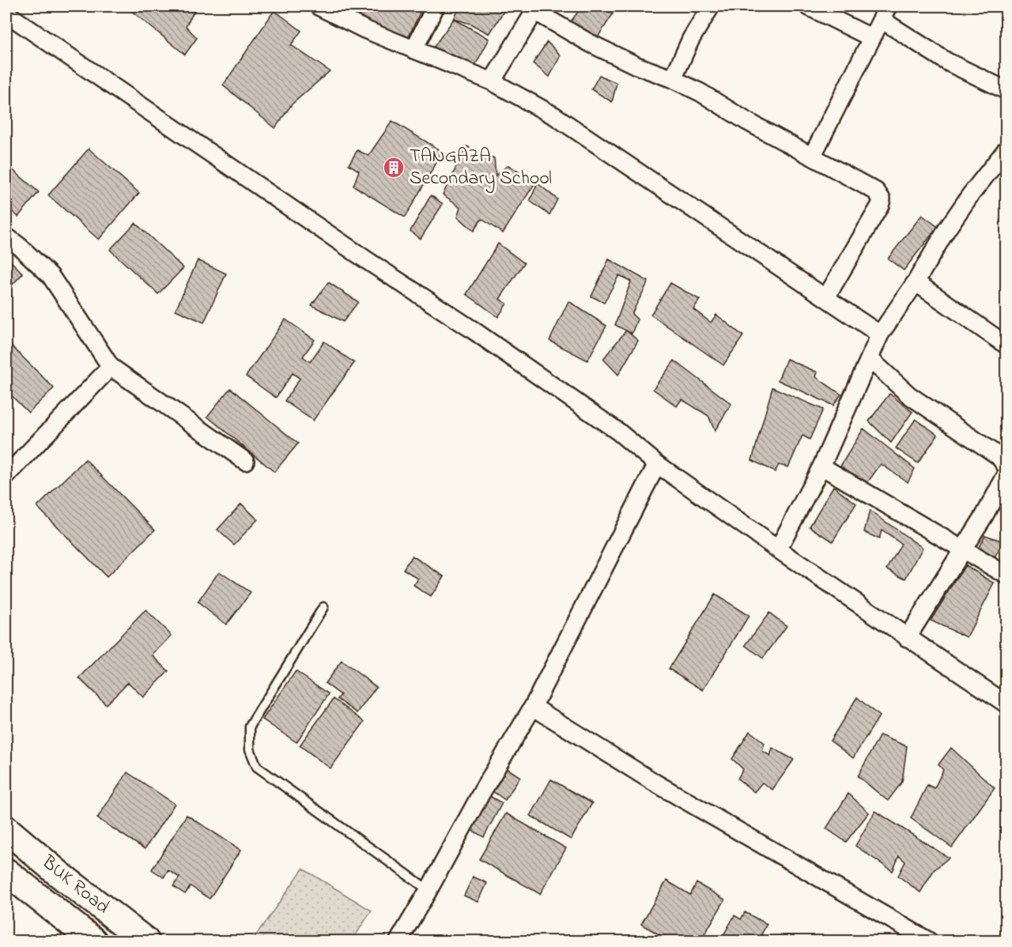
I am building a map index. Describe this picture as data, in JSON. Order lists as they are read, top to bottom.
{
  "streets": {
    "main road": ["BUK Road"]
  },
  "places": {
    "building": ["TANGAZA Secondary School"]
  }
}
